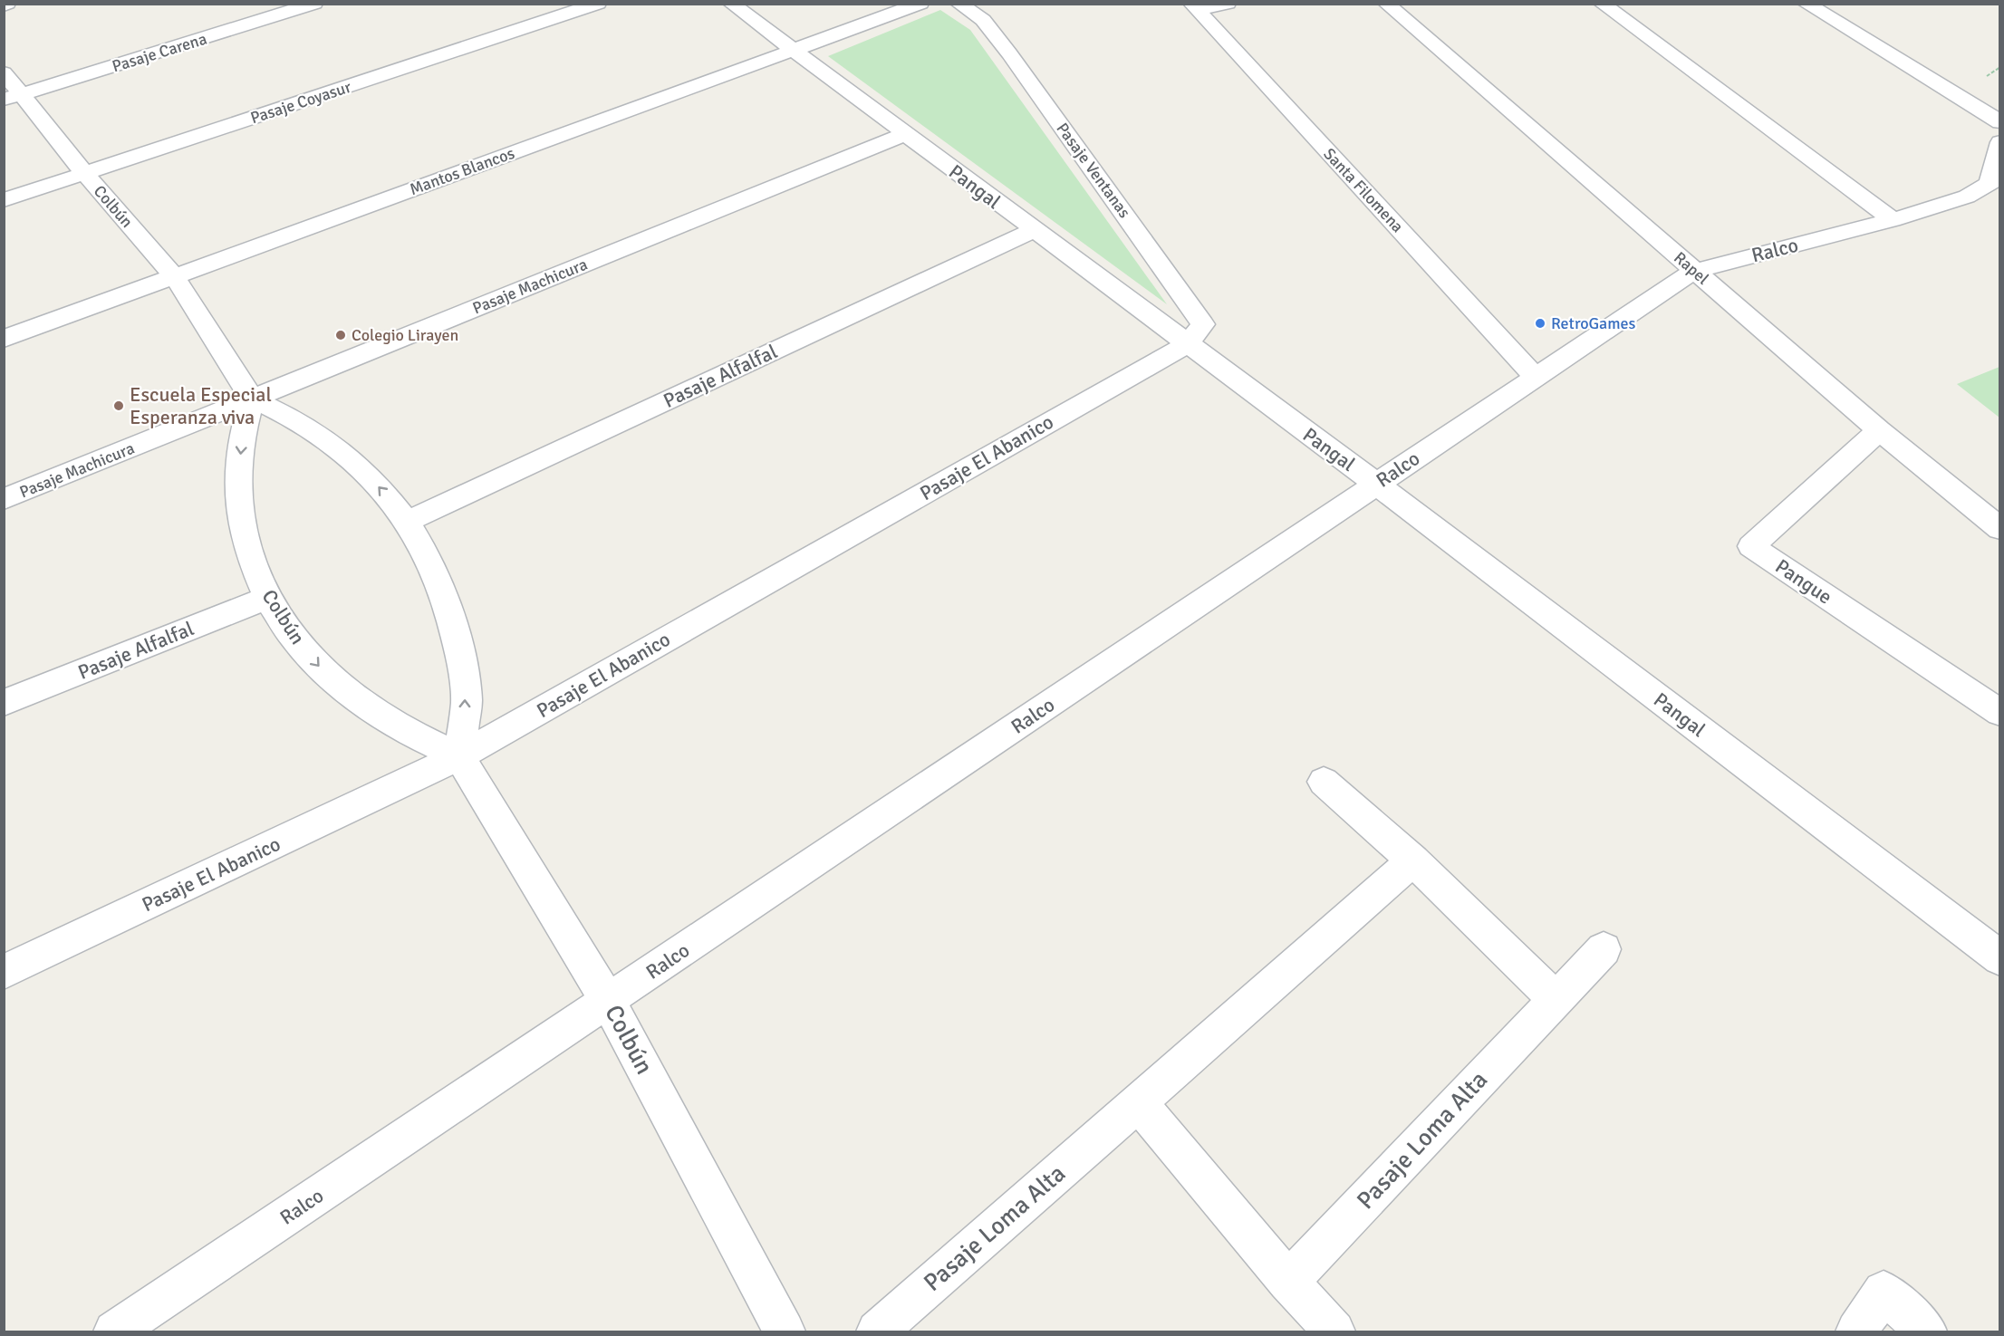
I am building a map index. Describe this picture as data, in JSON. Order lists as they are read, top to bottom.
{
  "streets": {
    "street": [
      "Pasaje Carena",
      "Pasaje Coyasur",
      "Pasaje Ventanas",
      "Mantos Blancos",
      "Pangal",
      "Santa Filomena",
      "Colbún",
      "Ralco",
      "Rapel",
      "Pasaje Machicura",
      "Pasaje Alfalfal",
      "Pasaje El Abanico",
      "Pangue",
      "Pasaje Loma Alta"
    ]
  },
  "crossings": [
    ["Pasaje Carena", "Colbún"],
    ["Pasaje Coyasur", "Colbún"],
    ["Pasaje Ventanas", "Pangal"],
    ["Pasaje Ventanas", "Pasaje El Abanico"],
    ["Mantos Blancos", "Pangal"],
    ["Mantos Blancos", "Colbún"],
    ["Pangal", "Ralco"],
    ["Pangal", "Pasaje Machicura"],
    ["Pangal", "Pasaje Alfalfal"],
    ["Pangal", "Pasaje El Abanico"],
    ["Santa Filomena", "Ralco"],
    ["Colbún", "Ralco"],
    ["Colbún", "Pasaje Machicura"],
    ["Colbún", "Pasaje Alfalfal"],
    ["Colbún", "Pasaje El Abanico"],
    ["Ralco", "Rapel"],
    ["Rapel", "Pangue"]
  ],
  "places": ["RetroGames", "Colegio Lirayen", "Escuela Especial Esperanza viva"]
}
